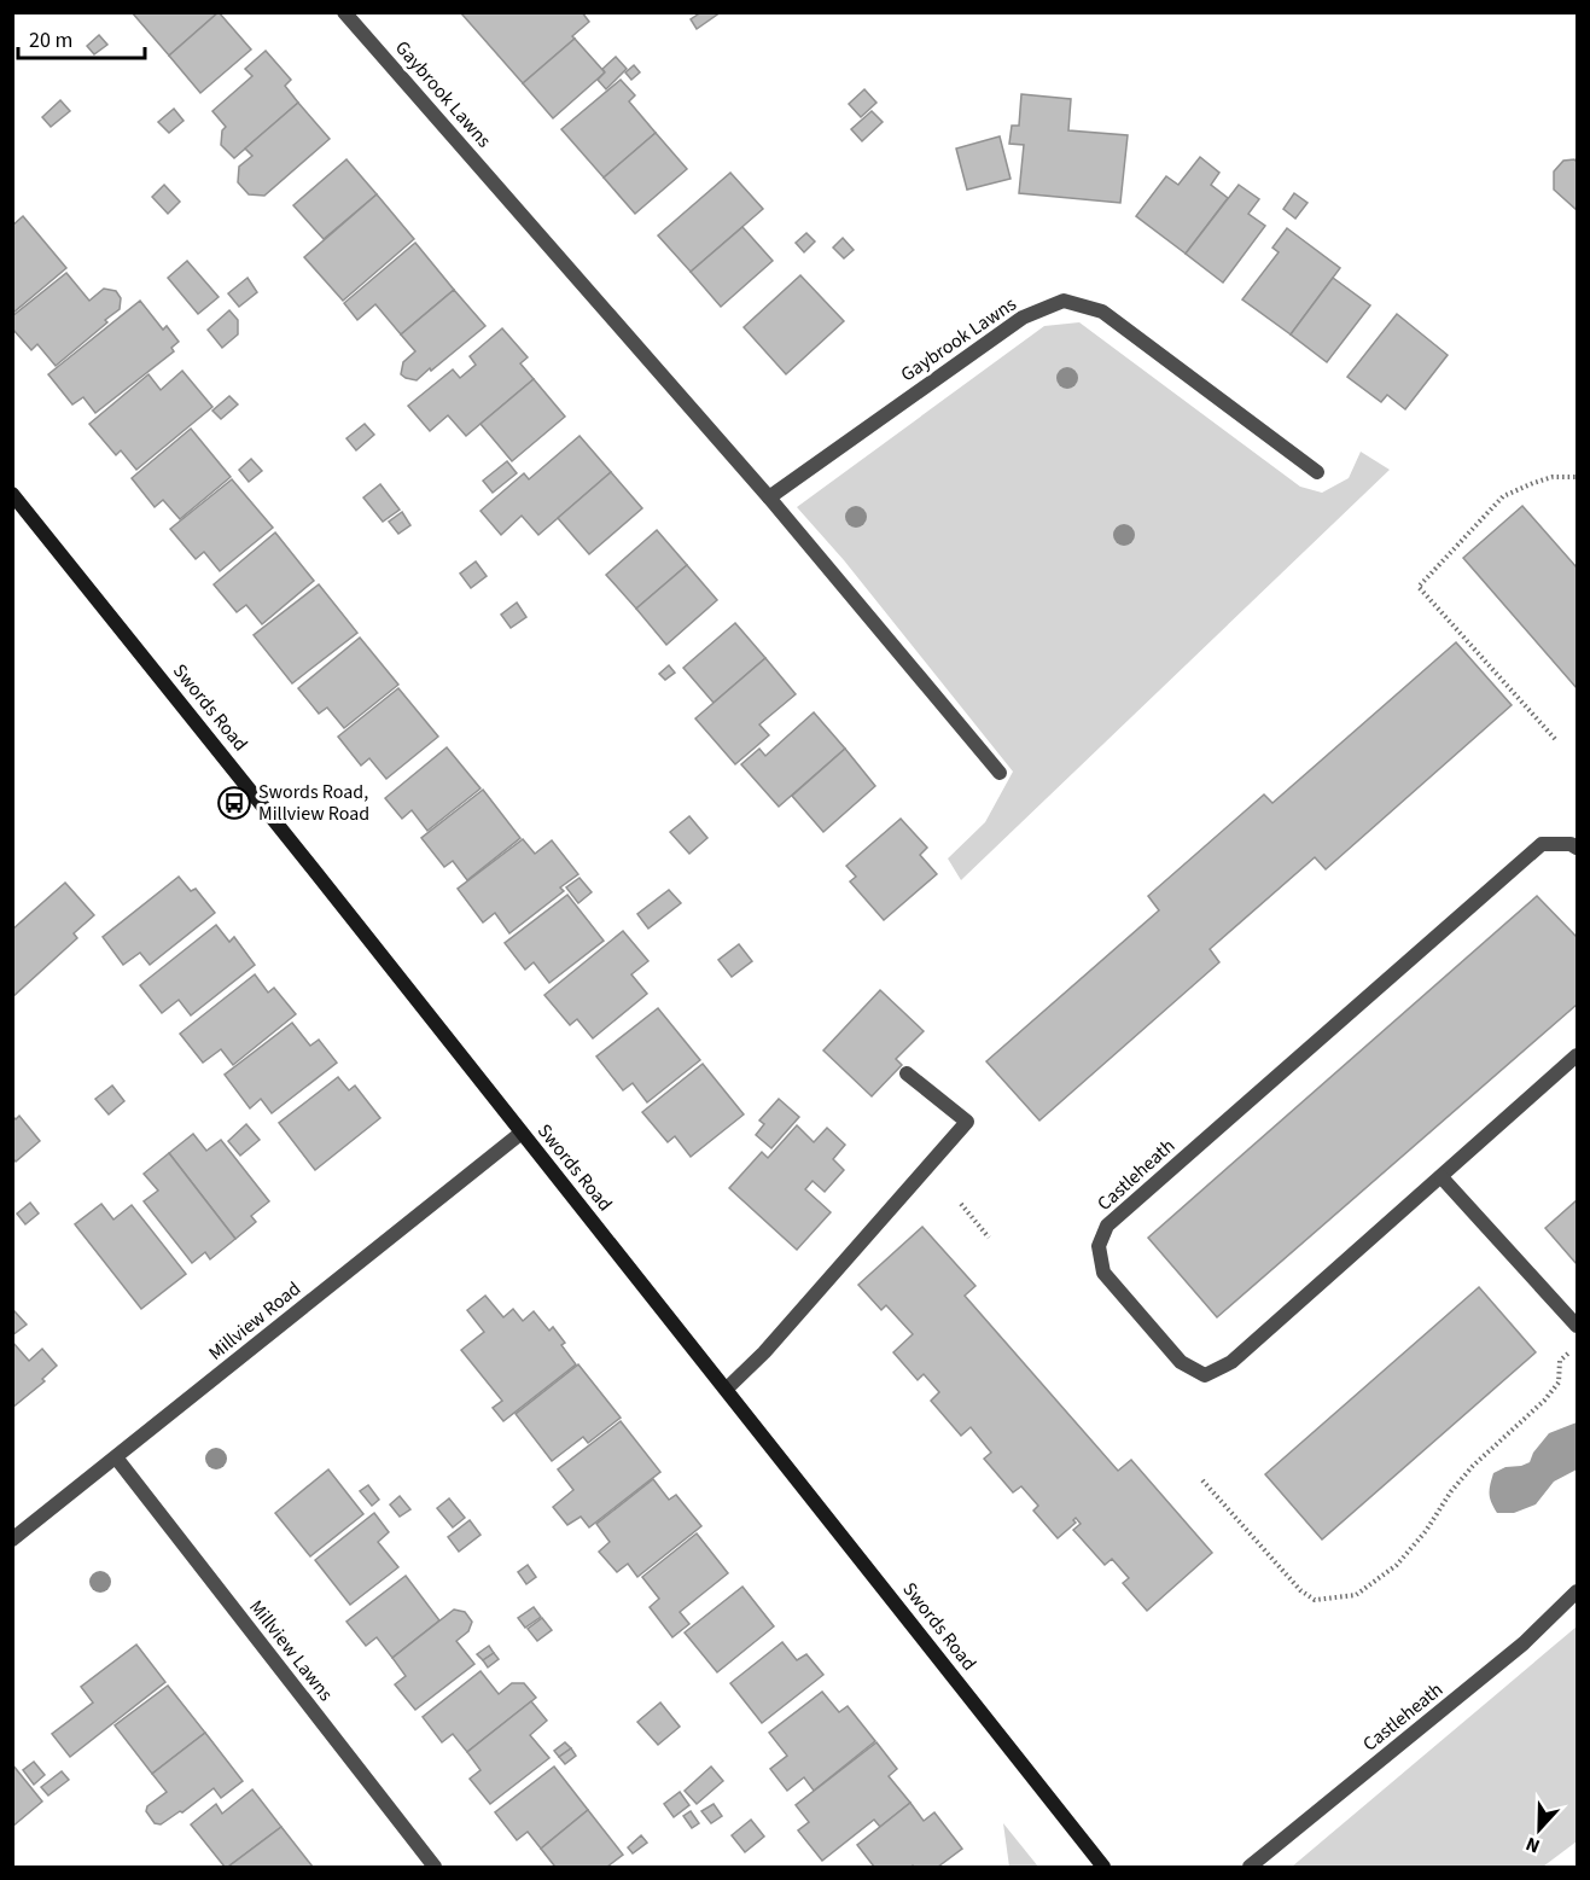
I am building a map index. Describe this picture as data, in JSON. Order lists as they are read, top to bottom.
{
  "streets": {
    "main road": ["Swords Road"],
    "street": [
      "Gaybrook Lawns",
      "Castleheath",
      "Millview Road",
      "Millview Lawns"
    ]
  },
  "crossings": [
    ["Swords Road", "Millview Road"],
    ["Millview Road", "Millview Lawns"]
  ],
  "places": {
    "bus stop": ["Swords Road, Millview Road"]
  },
  "scale_bar": "20 m",
  "north": "bottom"
}
